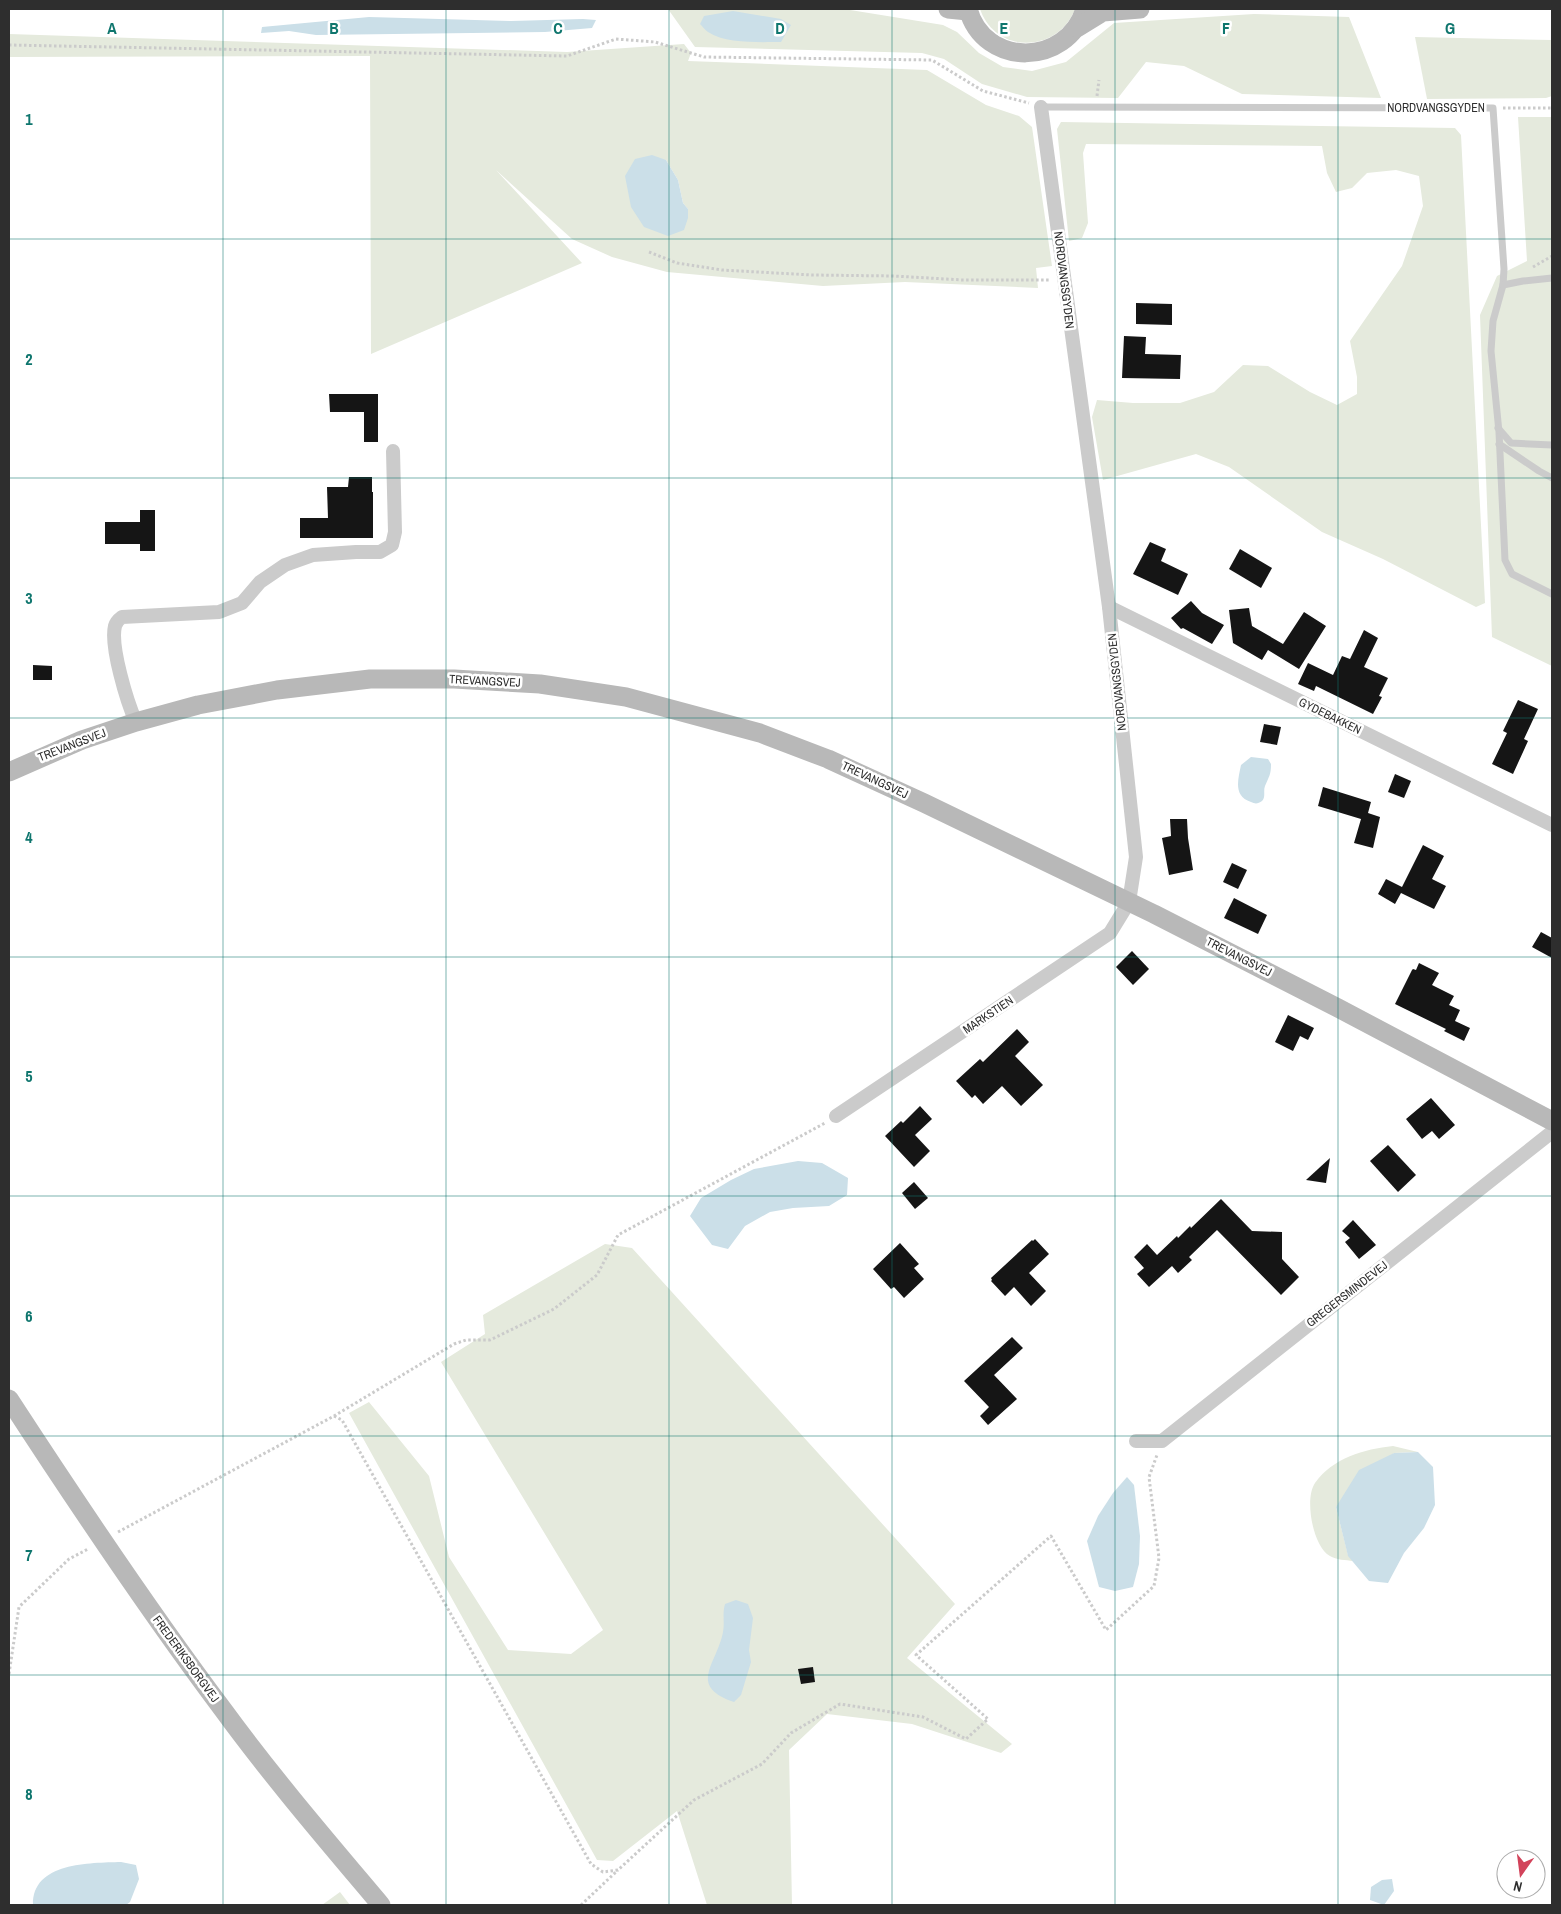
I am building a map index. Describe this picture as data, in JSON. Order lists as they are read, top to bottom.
{
  "streets": {
    "street": [
      "NORDVANGSGYDEN",
      "TREVANGSVEJ",
      "GYDEBAKKEN",
      "MARKSTIEN",
      "GREGERSMINDEVEJ",
      "FREDERIKSBORGVEJ"
    ]
  },
  "crossings": [
    ["NORDVANGSGYDEN", "TREVANGSVEJ"],
    ["NORDVANGSGYDEN", "GYDEBAKKEN"],
    ["NORDVANGSGYDEN", "MARKSTIEN"],
    ["TREVANGSVEJ", "MARKSTIEN"]
  ],
  "north": "bottom",
  "grid": {
    "columns": [
      "A",
      "B",
      "C",
      "D",
      "E",
      "F",
      "G"
    ],
    "rows": [
      "1",
      "2",
      "3",
      "4",
      "5",
      "6",
      "7",
      "8"
    ]
  }
}
